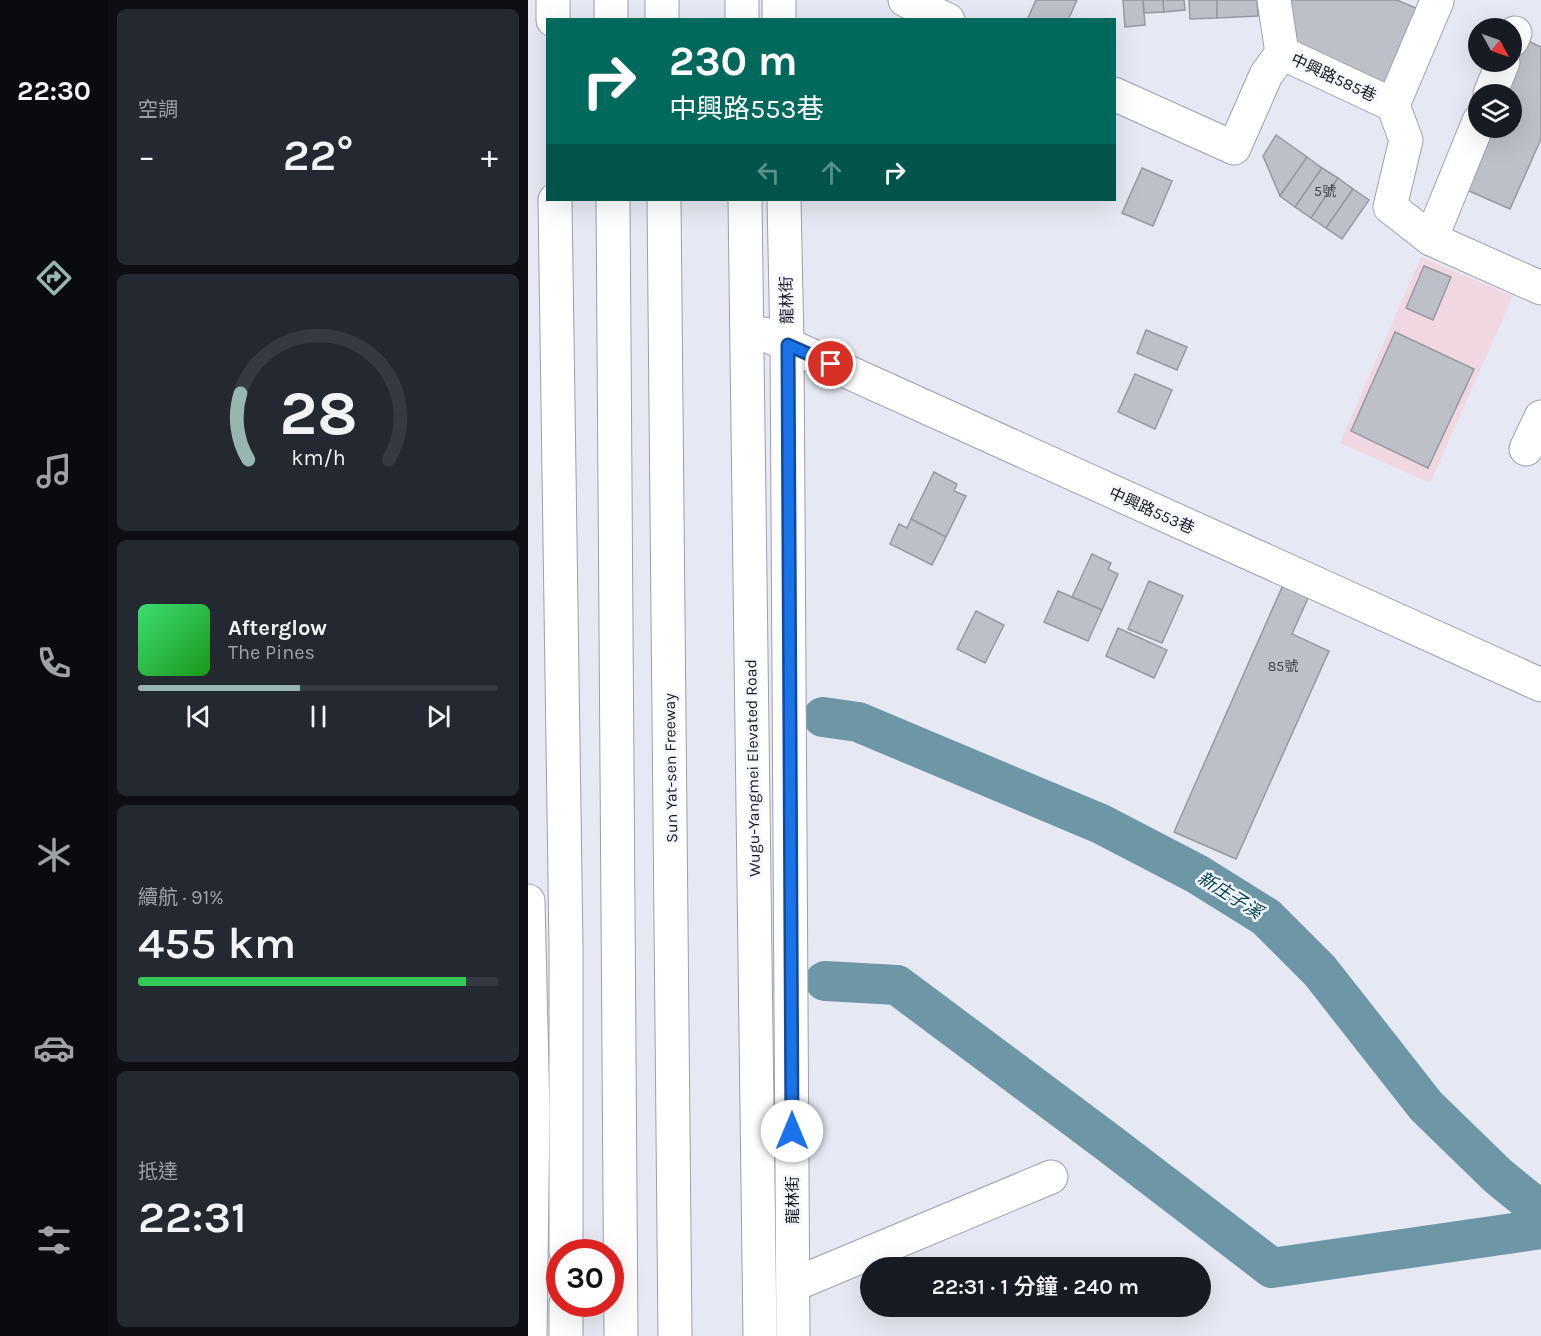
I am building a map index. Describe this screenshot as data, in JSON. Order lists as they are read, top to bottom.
{
  "streets": {
    "main road": [
      "中興路585巷",
      "龍林街",
      "中興路553巷",
      "Sun Yat-sen Freeway",
      "Wugu-Yangmei Elevated Road"
    ]
  },
  "crossings": [
    ["龍林街", "中興路553巷"]
  ],
  "water": ["新庄子溪"],
  "house_numbers": ["5號", "85號"],
  "north": "bottom right",
  "page": {
    "tabs": "22:30",
    "tile": [
      "空調",
      ["續航 · 91%", "455 km"],
      ["抵達", "22:31"]
    ],
    "turn": ["230 m", "中興路553巷"],
    "heat": ["−", "22°", "+"],
    "song": ["Afterglow", "The Pines"],
    "limit": "30",
    "trip": "22:31 · 1 分鐘 · 240 m",
    "gauge": ["28", "km/h"]
  }
}
